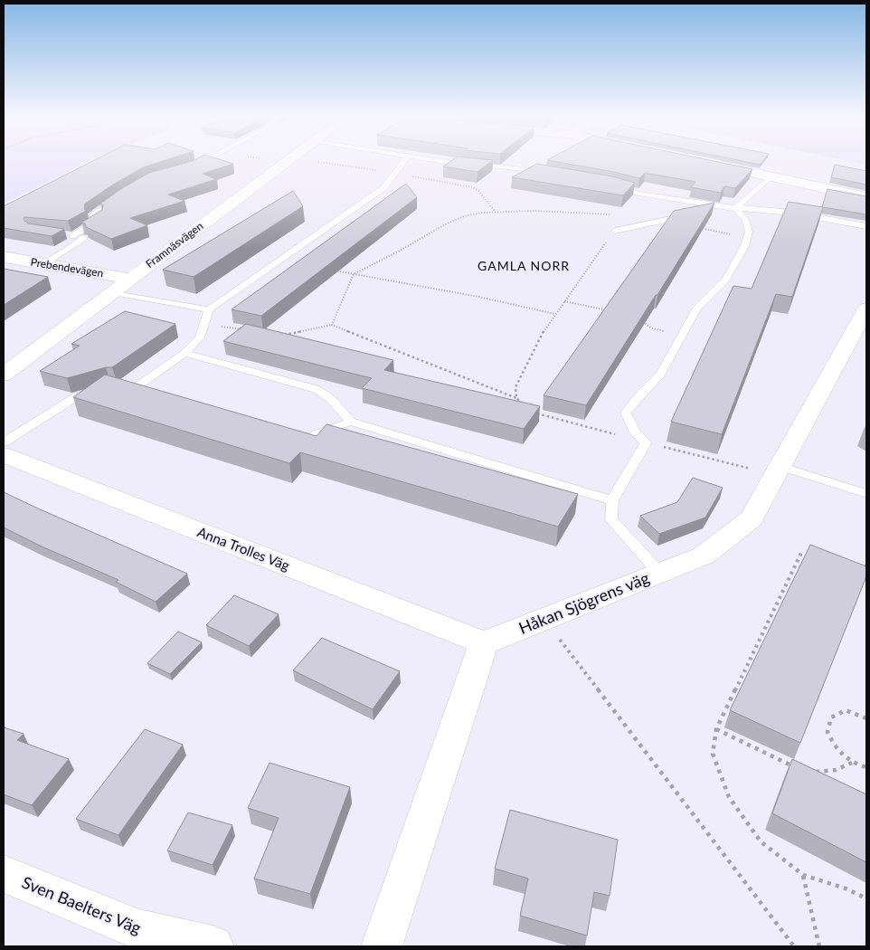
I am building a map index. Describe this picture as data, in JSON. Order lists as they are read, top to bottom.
{
  "streets": {
    "street": [
      "Framnäsvägen",
      "Prebendevägen",
      "Anna Trolles Väg",
      "Håkan Sjögrens väg",
      "Sven Baelters Väg"
    ]
  },
  "crossings": [
    ["Framnäsvägen", "Prebendevägen"],
    ["Anna Trolles Väg", "Håkan Sjögrens väg"]
  ],
  "districts": ["GAMLA NORR"]
}
